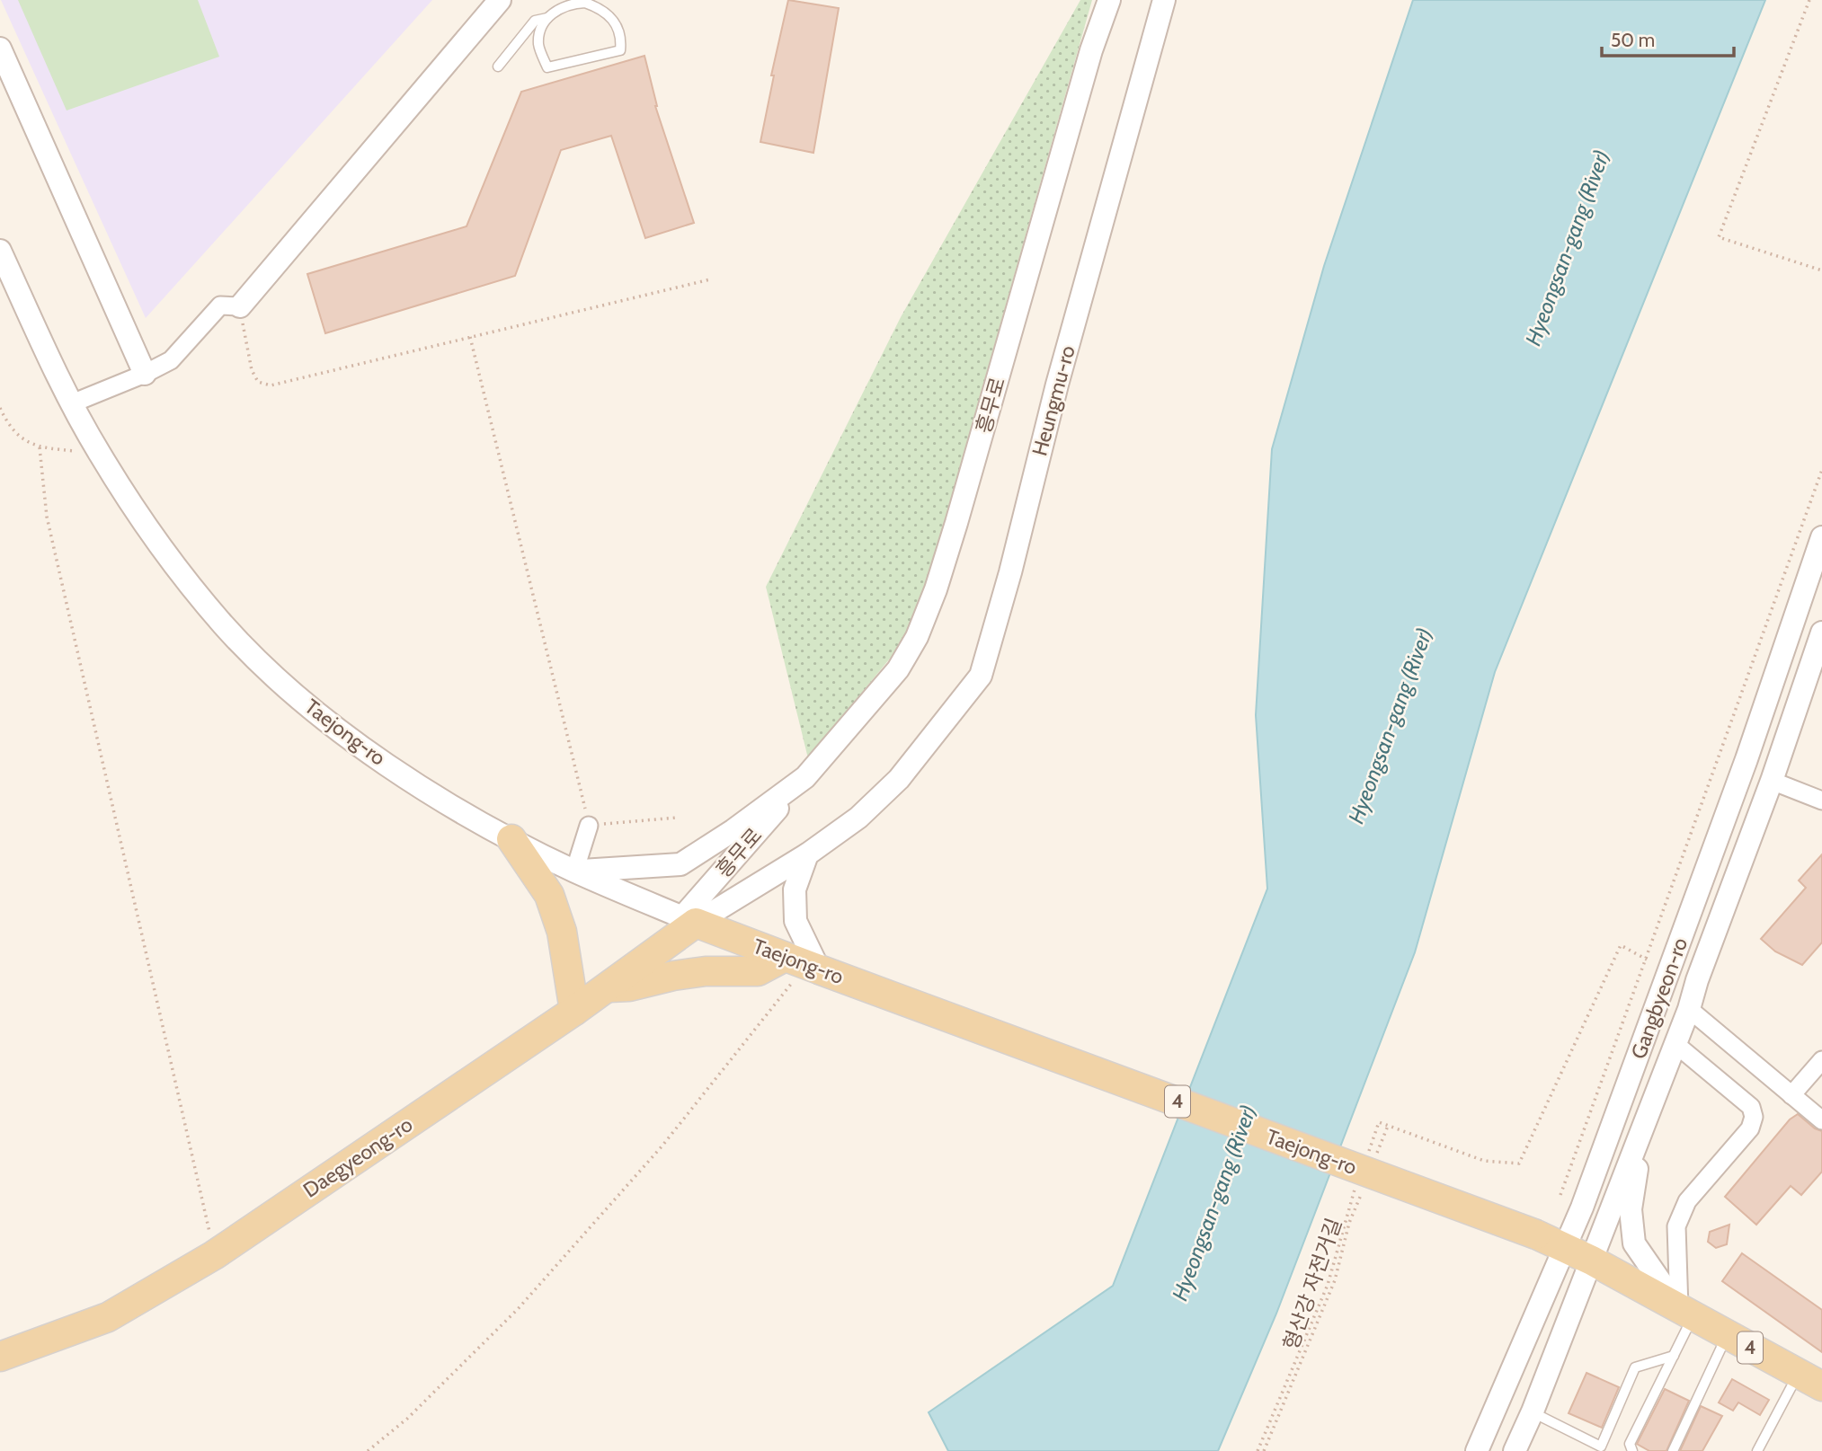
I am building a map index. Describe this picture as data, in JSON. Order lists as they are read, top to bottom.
{
  "streets": {
    "main road": ["Taejong-ro", "4", "Daegyeong-ro"],
    "street": ["Heungmu-ro", "흥무로", "Gangbyeon-ro"],
    "path": ["형산강 자전거길"]
  },
  "crossings": [
    ["Heungmu-ro", "흥무로"],
    ["흥무로", "Taejong-ro"],
    ["흥무로", "Daegyeong-ro"],
    ["Taejong-ro", "Gangbyeon-ro"],
    ["Taejong-ro", "Daegyeong-ro"]
  ],
  "water": ["Hyeongsan-gang (River)"],
  "scale_bar": "50 m"
}
